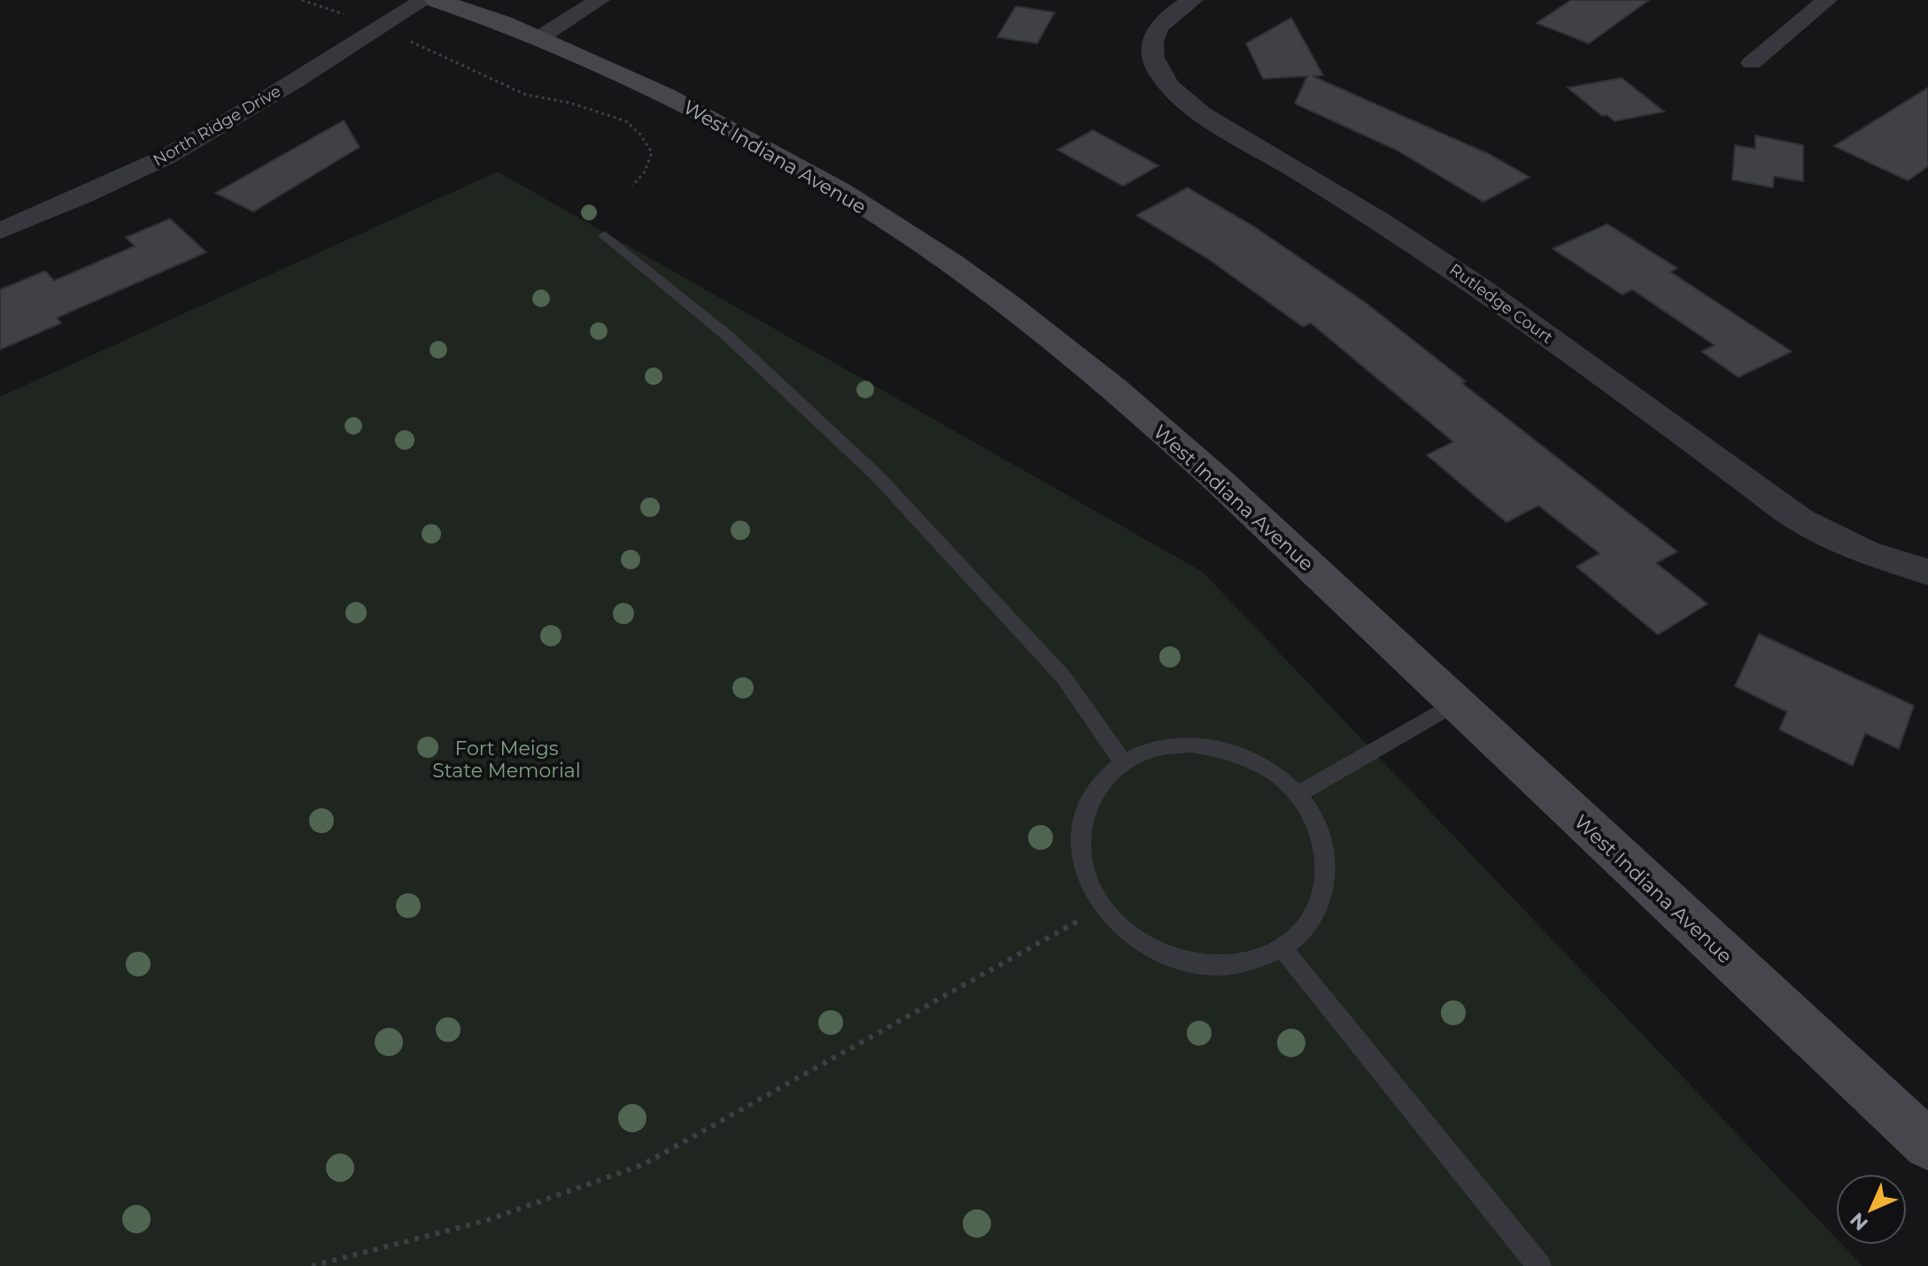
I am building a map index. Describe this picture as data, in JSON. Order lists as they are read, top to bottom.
{
  "streets": {
    "main road": ["West Indiana Avenue"],
    "street": ["North Ridge Drive", "Rutledge Court"]
  },
  "parks": ["Fort Meigs State Memorial"],
  "north": "bottom left"
}
